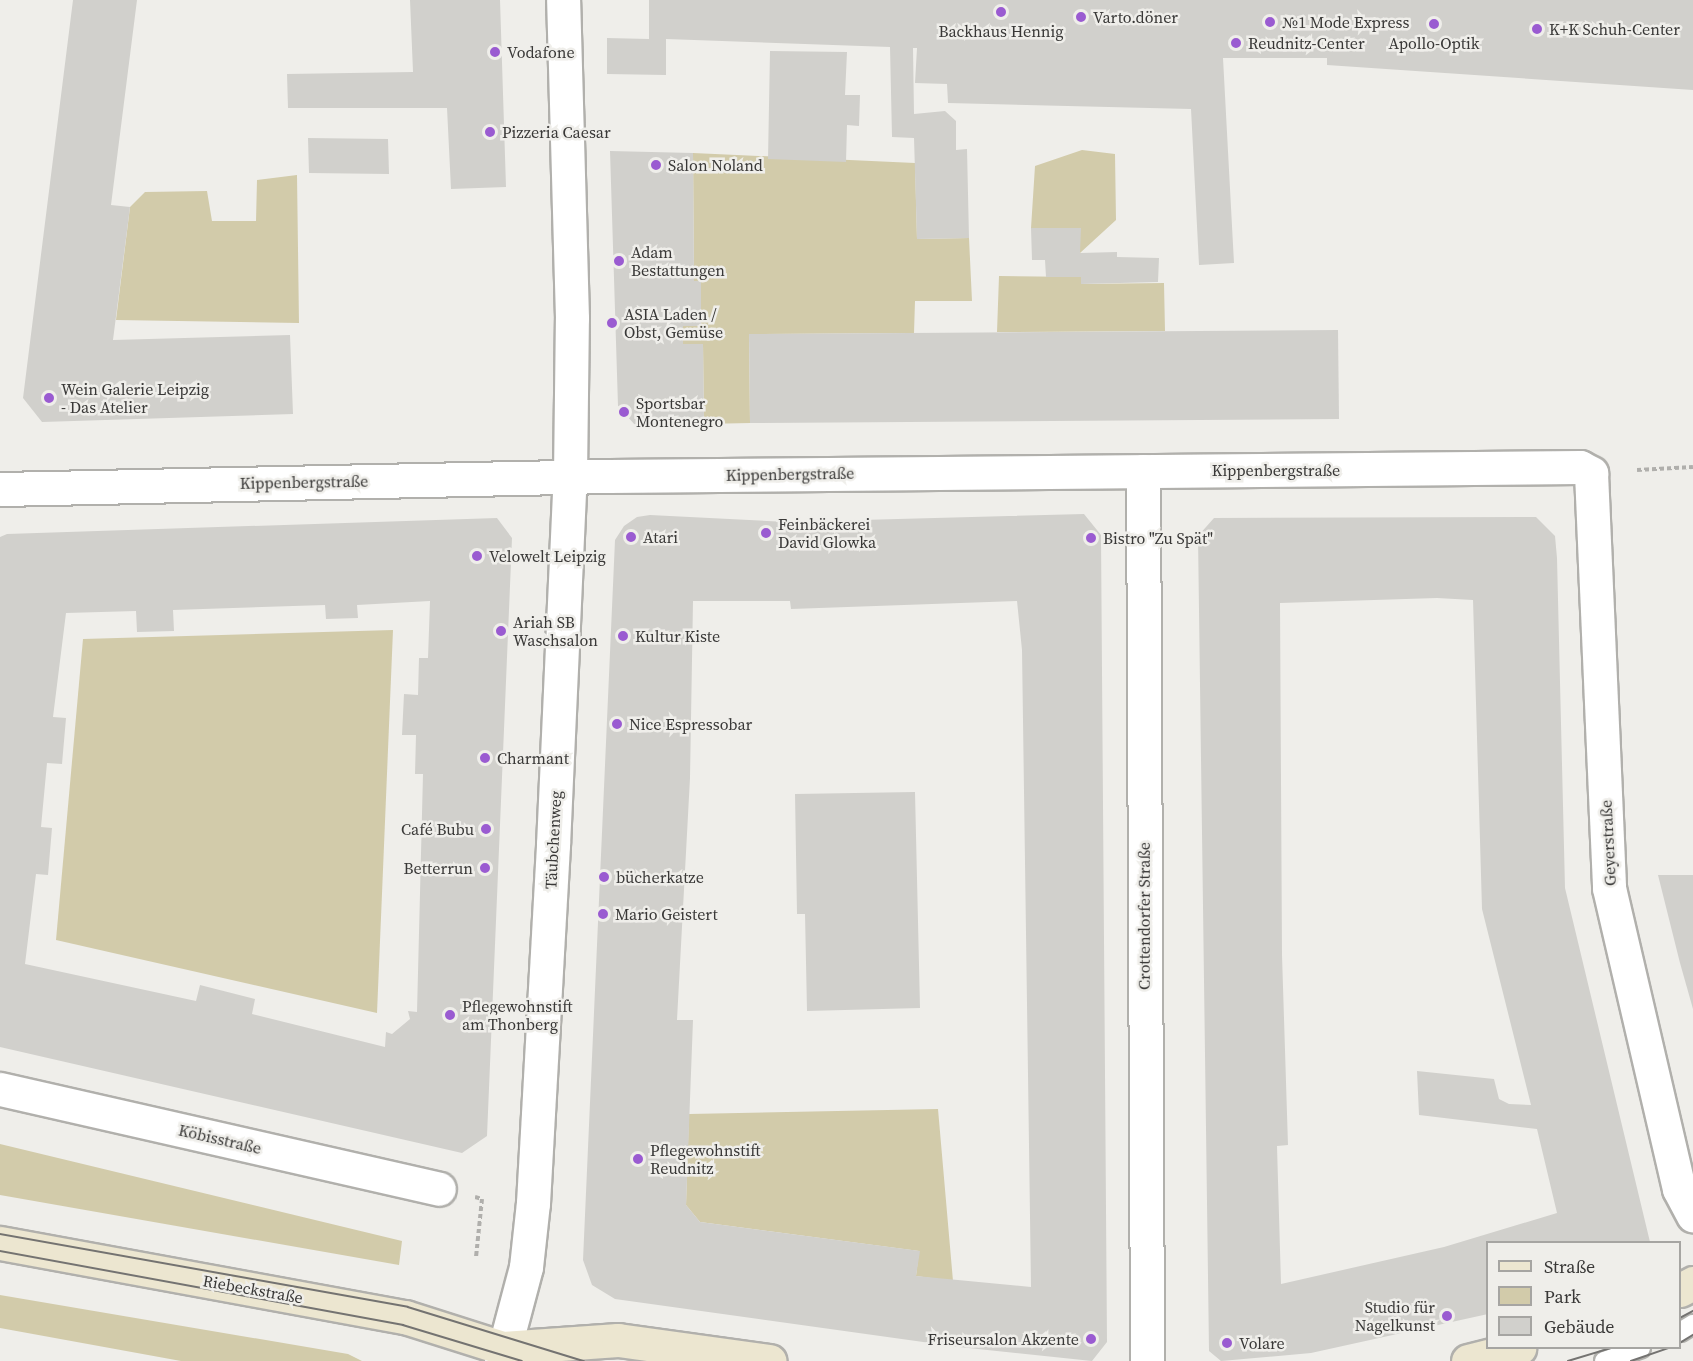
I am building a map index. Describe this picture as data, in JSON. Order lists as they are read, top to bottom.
{
  "streets": {
    "main road": ["Riebeckstraße"],
    "street": [
      "Kippenbergstraße",
      "Täubchenweg",
      "Geyerstraße",
      "Crottendorfer Straße",
      "Köbisstraße"
    ]
  },
  "crossings": [
    ["Kippenbergstraße", "Täubchenweg"],
    ["Kippenbergstraße", "Geyerstraße"],
    ["Kippenbergstraße", "Crottendorfer Straße"],
    ["Täubchenweg", "Riebeckstraße"]
  ],
  "places": [
    "Backhaus Hennig",
    "Varto.döner",
    "№1 Mode Express",
    "Apollo-Optik",
    "K+K Schuh-Center",
    "Reudnitz-Center",
    "Vodafone",
    "Pizzeria Caesar",
    "Salon Noland",
    "Adam Bestattungen",
    "ASIA Laden / Obst, Gemüse",
    "Wein Galerie Leipzig - Das Atelier",
    "Sportsbar Montenegro",
    "Feinbäckerei David Glowka",
    "Atari",
    "Bistro \"Zu Spät\"",
    "Velowelt Leipzig",
    "Ariah SB Waschsalon",
    "Kultur Kiste",
    "Nice Espressobar",
    "Charmant",
    "Café Bubu",
    "Betterrun",
    "bücherkatze",
    "Mario Geistert",
    "Pflegewohnstift am Thonberg",
    "Pflegewohnstift Reudnitz",
    "Studio für Nagelkunst",
    "Friseursalon Akzente",
    "Volare"
  ],
  "legend": ["Straße", "Park", "Gebäude"]
}
